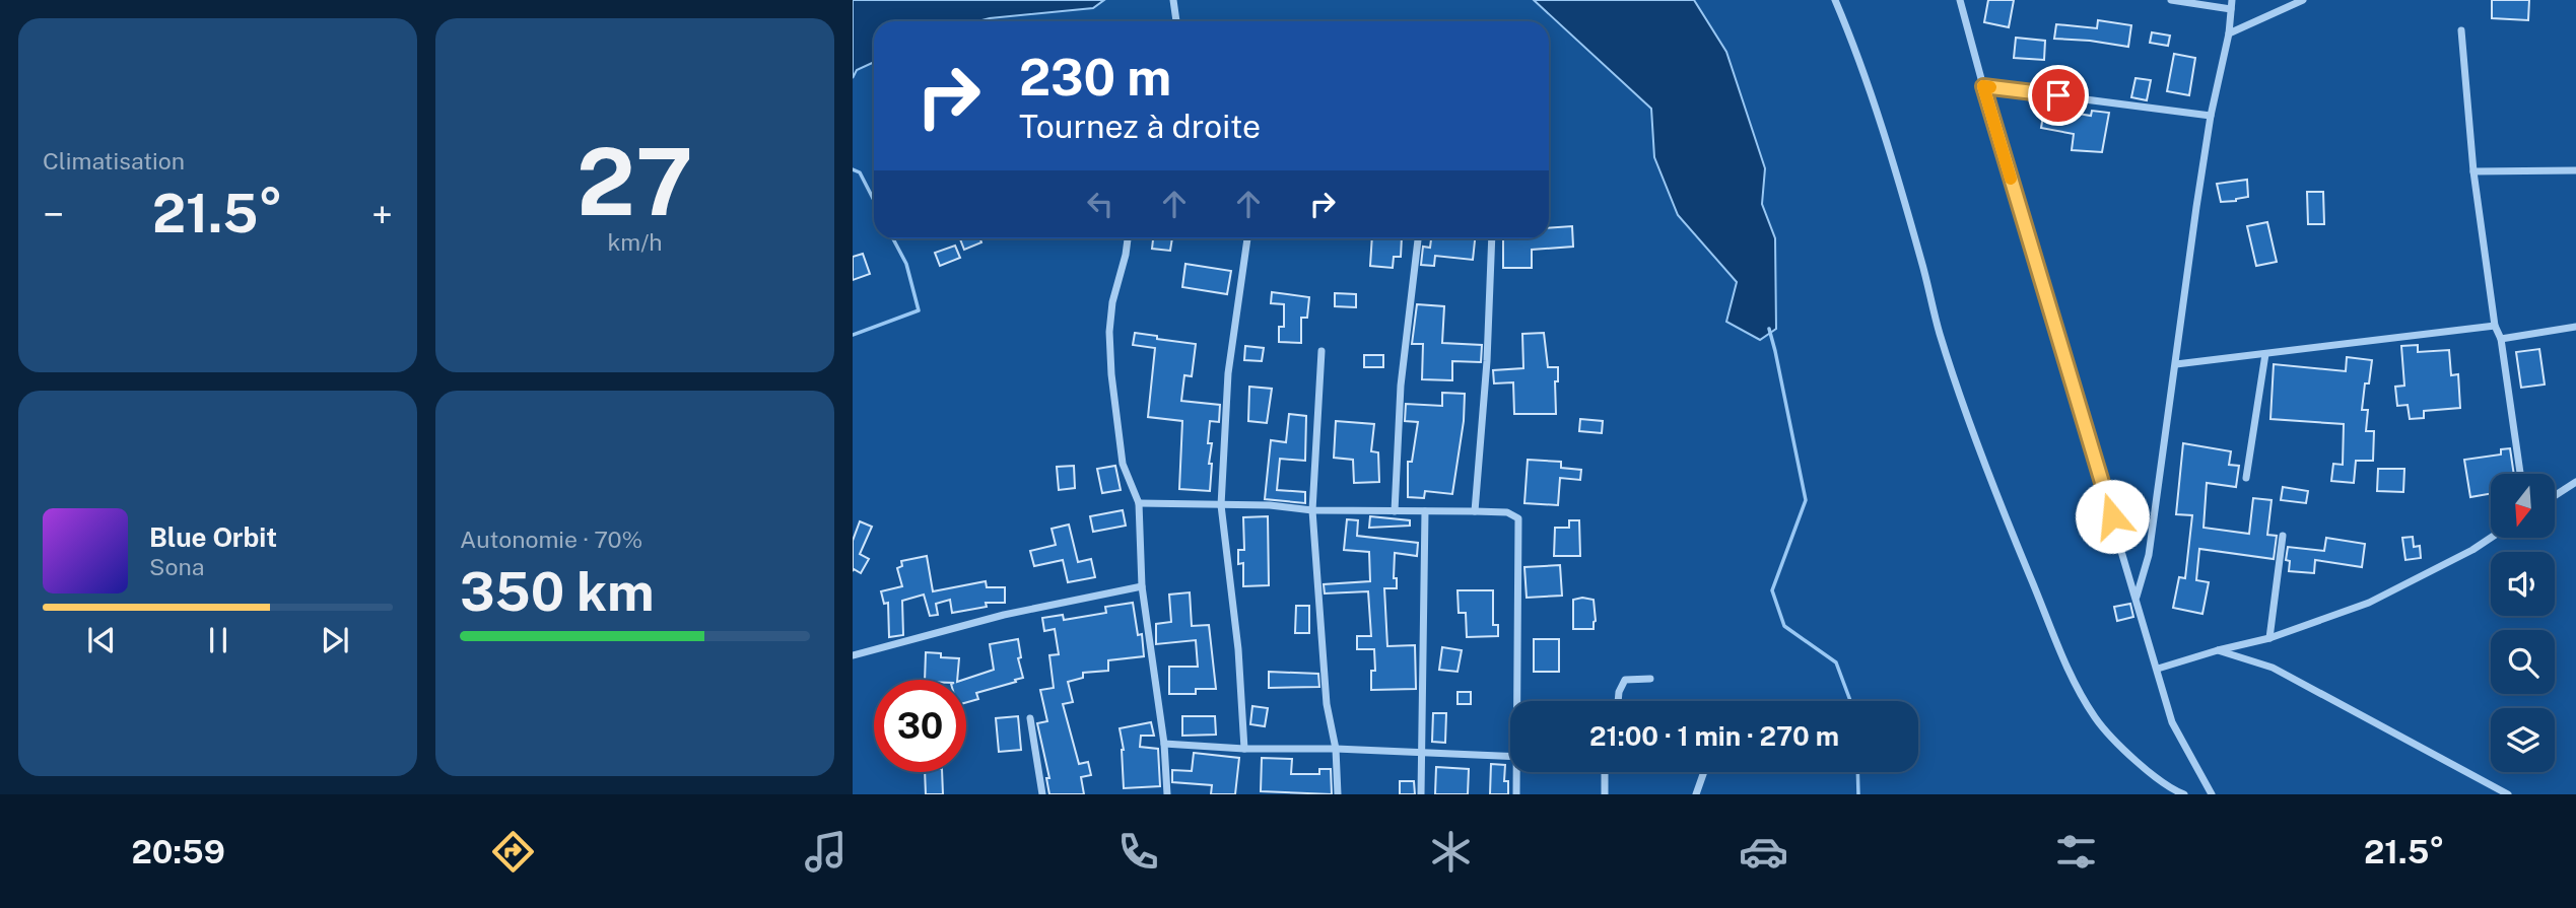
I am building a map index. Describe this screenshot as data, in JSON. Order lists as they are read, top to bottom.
{
  "north": "bottom",
  "page": {
    "tile": [
      "Climatisation",
      ["27", "km/h"],
      ["Autonomie · 70%", "350 km"]
    ],
    "turn": ["230 m", "Tournez à droite"],
    "heat": ["−", "21.5°", "+"],
    "song": ["Blue Orbit", "Sona"],
    "limit": "30",
    "trip": "21:00 · 1 min · 270 m",
    "tabs": ["20:59", "21.5°"]
  }
}
